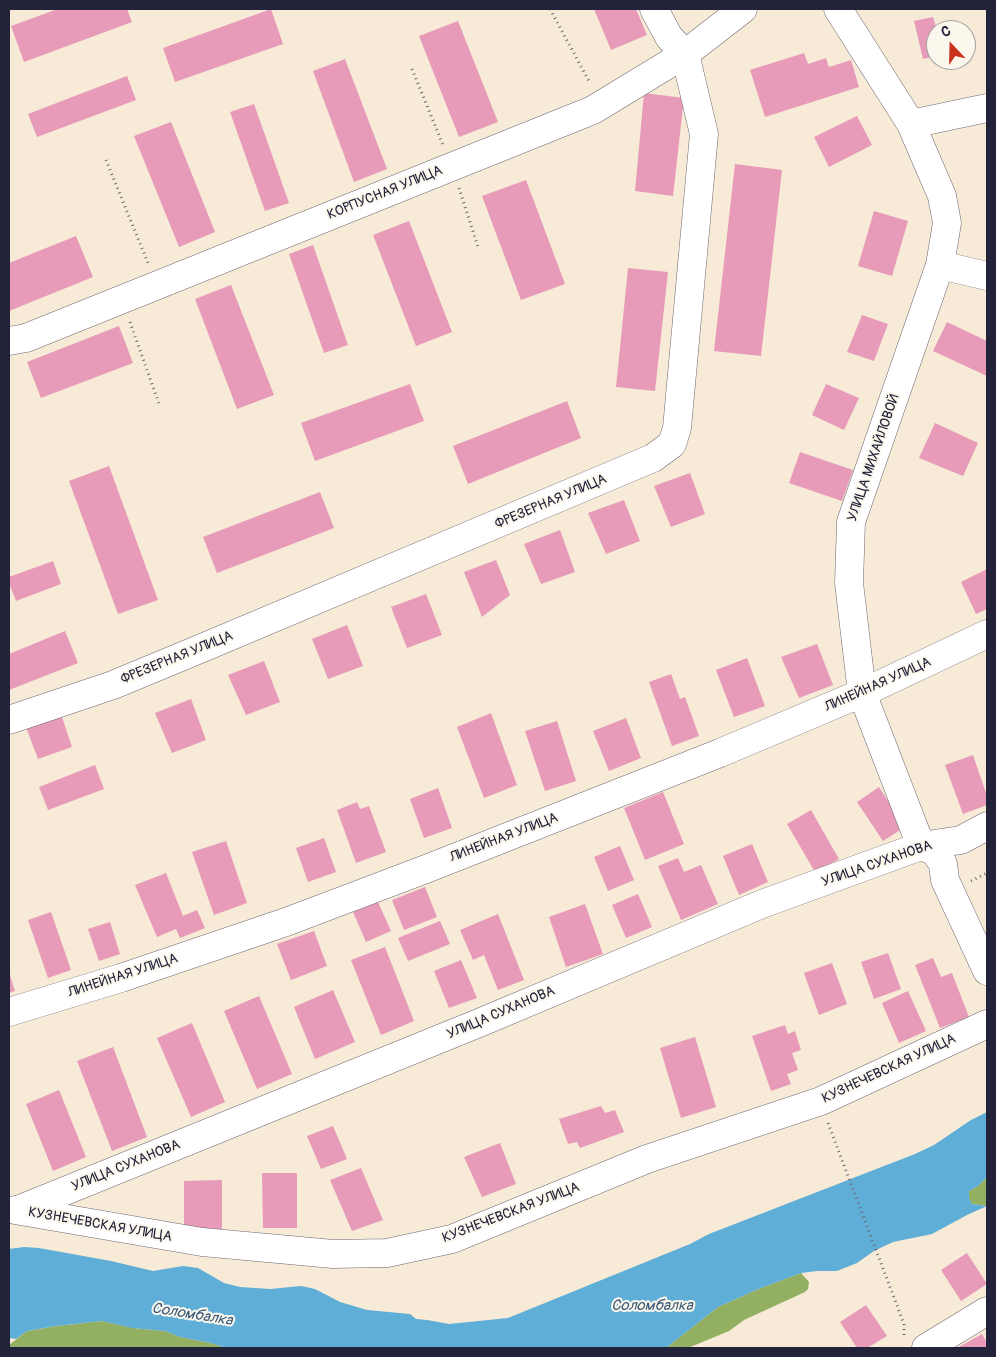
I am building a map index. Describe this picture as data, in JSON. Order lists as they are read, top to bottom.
{
  "streets": {
    "street": [
      "КОРПУСНАЯ УЛИЦА",
      "УЛИЦА МИХАЙЛОВОЙ",
      "ФРЕЗЕРНАЯ УЛИЦА",
      "ЛИНЕЙНАЯ УЛИЦА",
      "УЛИЦА СУХАНОВА",
      "КУЗНЕЧЕВСКАЯ УЛИЦА"
    ]
  },
  "crossings": [
    ["КОРПУСНАЯ УЛИЦА", "ФРЕЗЕРНАЯ УЛИЦА"],
    ["УЛИЦА МИХАЙЛОВОЙ", "ЛИНЕЙНАЯ УЛИЦА"],
    ["УЛИЦА МИХАЙЛОВОЙ", "УЛИЦА СУХАНОВА"],
    ["УЛИЦА СУХАНОВА", "КУЗНЕЧЕВСКАЯ УЛИЦА"]
  ],
  "water": ["Соломбалка"],
  "north": "top"
}
